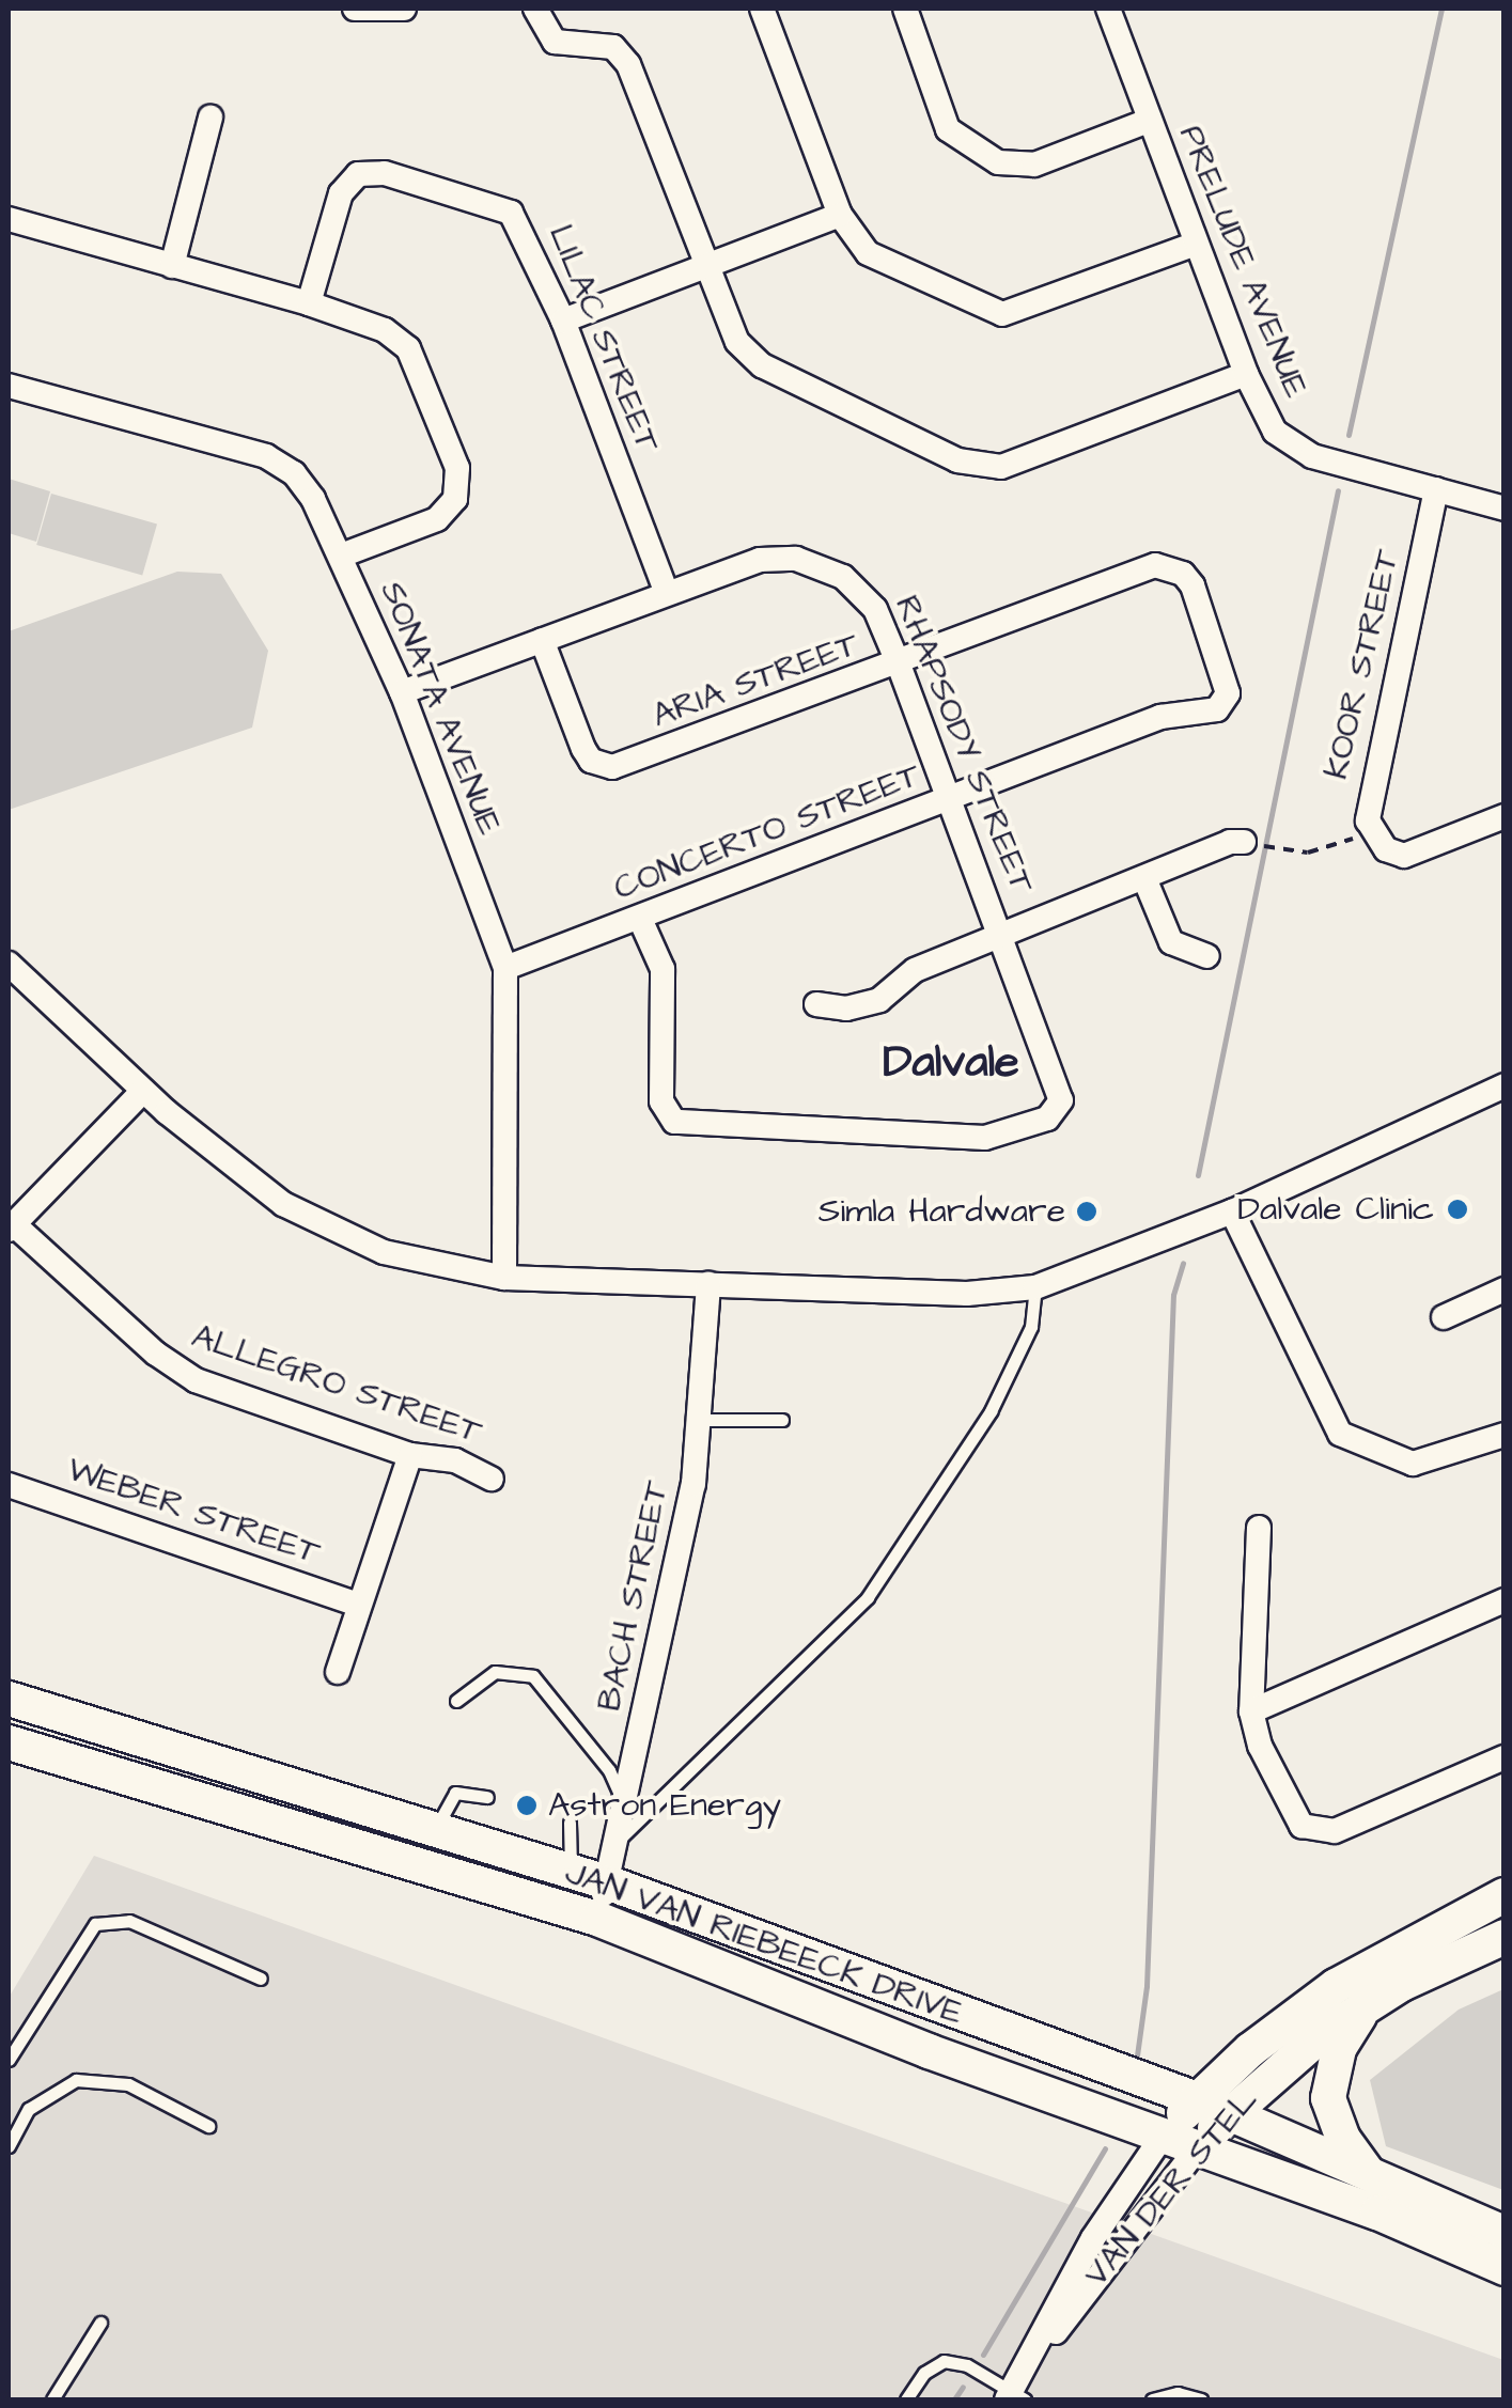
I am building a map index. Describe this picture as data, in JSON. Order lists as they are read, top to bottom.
{
  "streets": {
    "main road": ["JAN VAN RIEBEECK DRIVE", "VAN DER STEL"],
    "street": [
      "PRELUDE AVENUE",
      "LILAC STREET",
      "KOOR STREET",
      "ARIA STREET",
      "SONATA AVENUE",
      "RHAPSODY STREET",
      "CONCERTO STREET",
      "ALLEGRO STREET",
      "WEBER STREET",
      "BACH STREET"
    ]
  },
  "crossings": [
    ["PRELUDE AVENUE", "KOOR STREET"],
    ["LILAC STREET", "RHAPSODY STREET"],
    ["ARIA STREET", "RHAPSODY STREET"],
    ["ARIA STREET", "CONCERTO STREET"],
    ["SONATA AVENUE", "RHAPSODY STREET"],
    ["SONATA AVENUE", "CONCERTO STREET"],
    ["RHAPSODY STREET", "CONCERTO STREET"],
    ["BACH STREET", "JAN VAN RIEBEECK DRIVE"],
    ["JAN VAN RIEBEECK DRIVE", "VAN DER STEL"]
  ],
  "districts": ["Dalvale"],
  "places": ["Dalvale Clinic", "Simla Hardware", "Astron Energy"]
}
